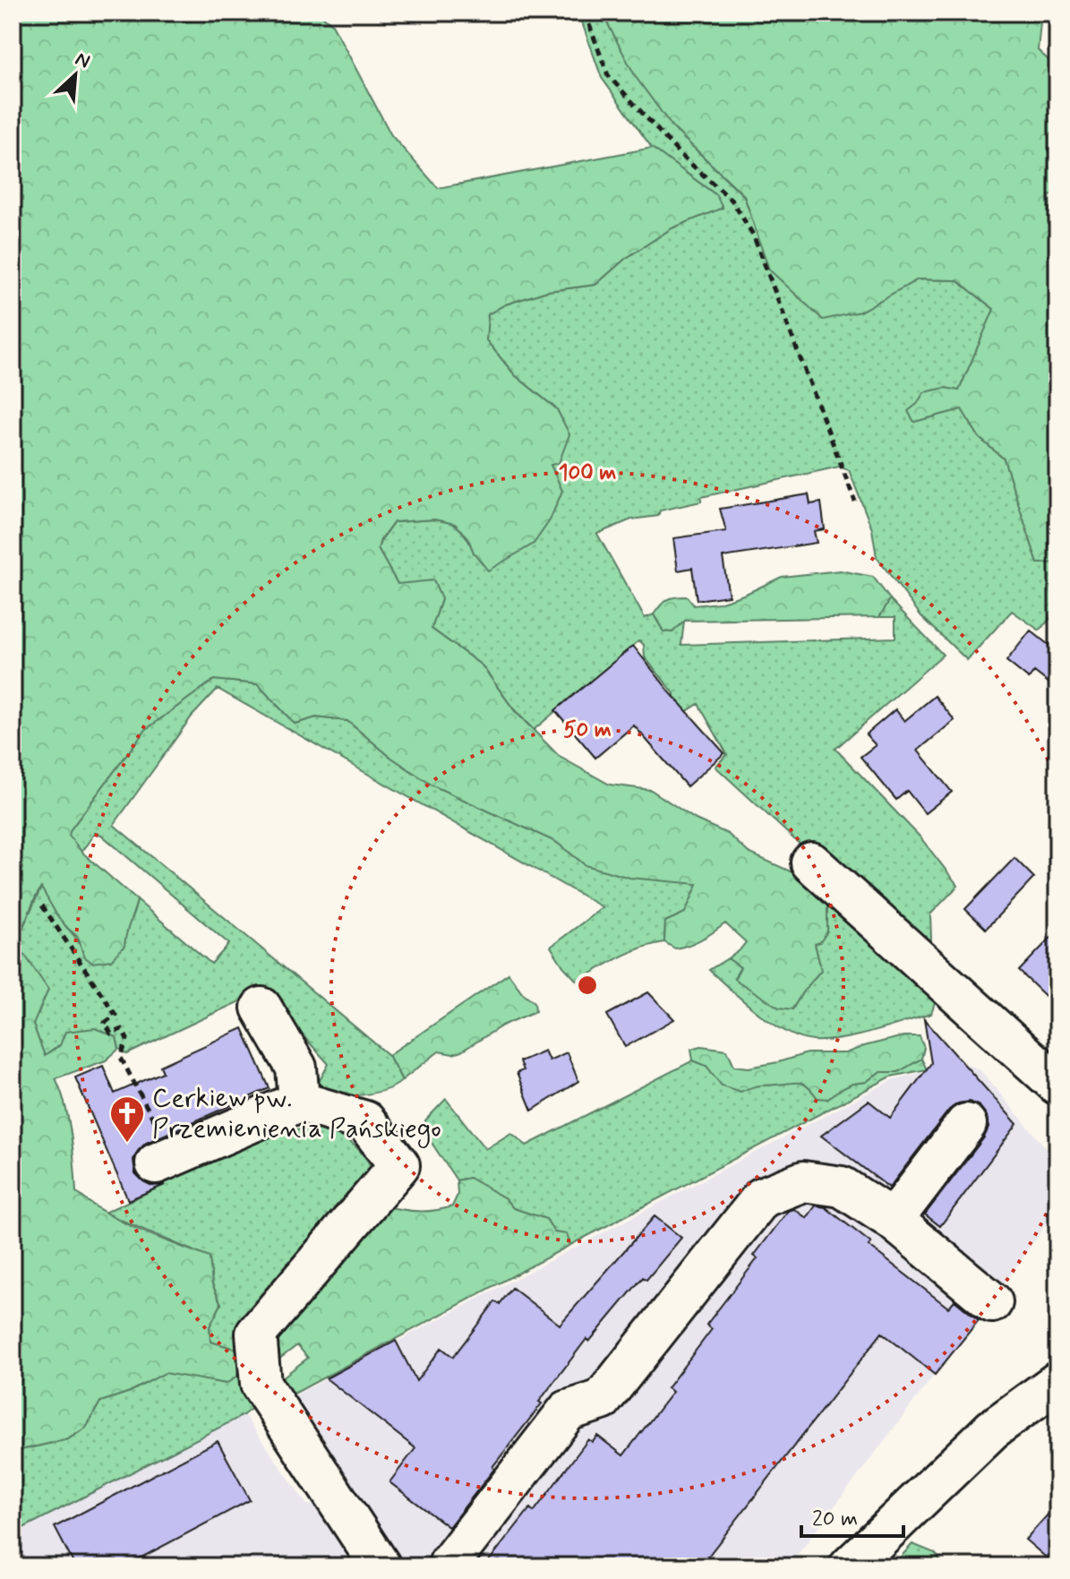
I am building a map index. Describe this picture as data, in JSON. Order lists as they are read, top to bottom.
{
  "places": {
    "church": ["Cerkiew pw. Przemienienia Pańskiego"]
  },
  "scale_bar": "20 m",
  "north": "top right",
  "rings": ["100 m", "50 m"]
}
